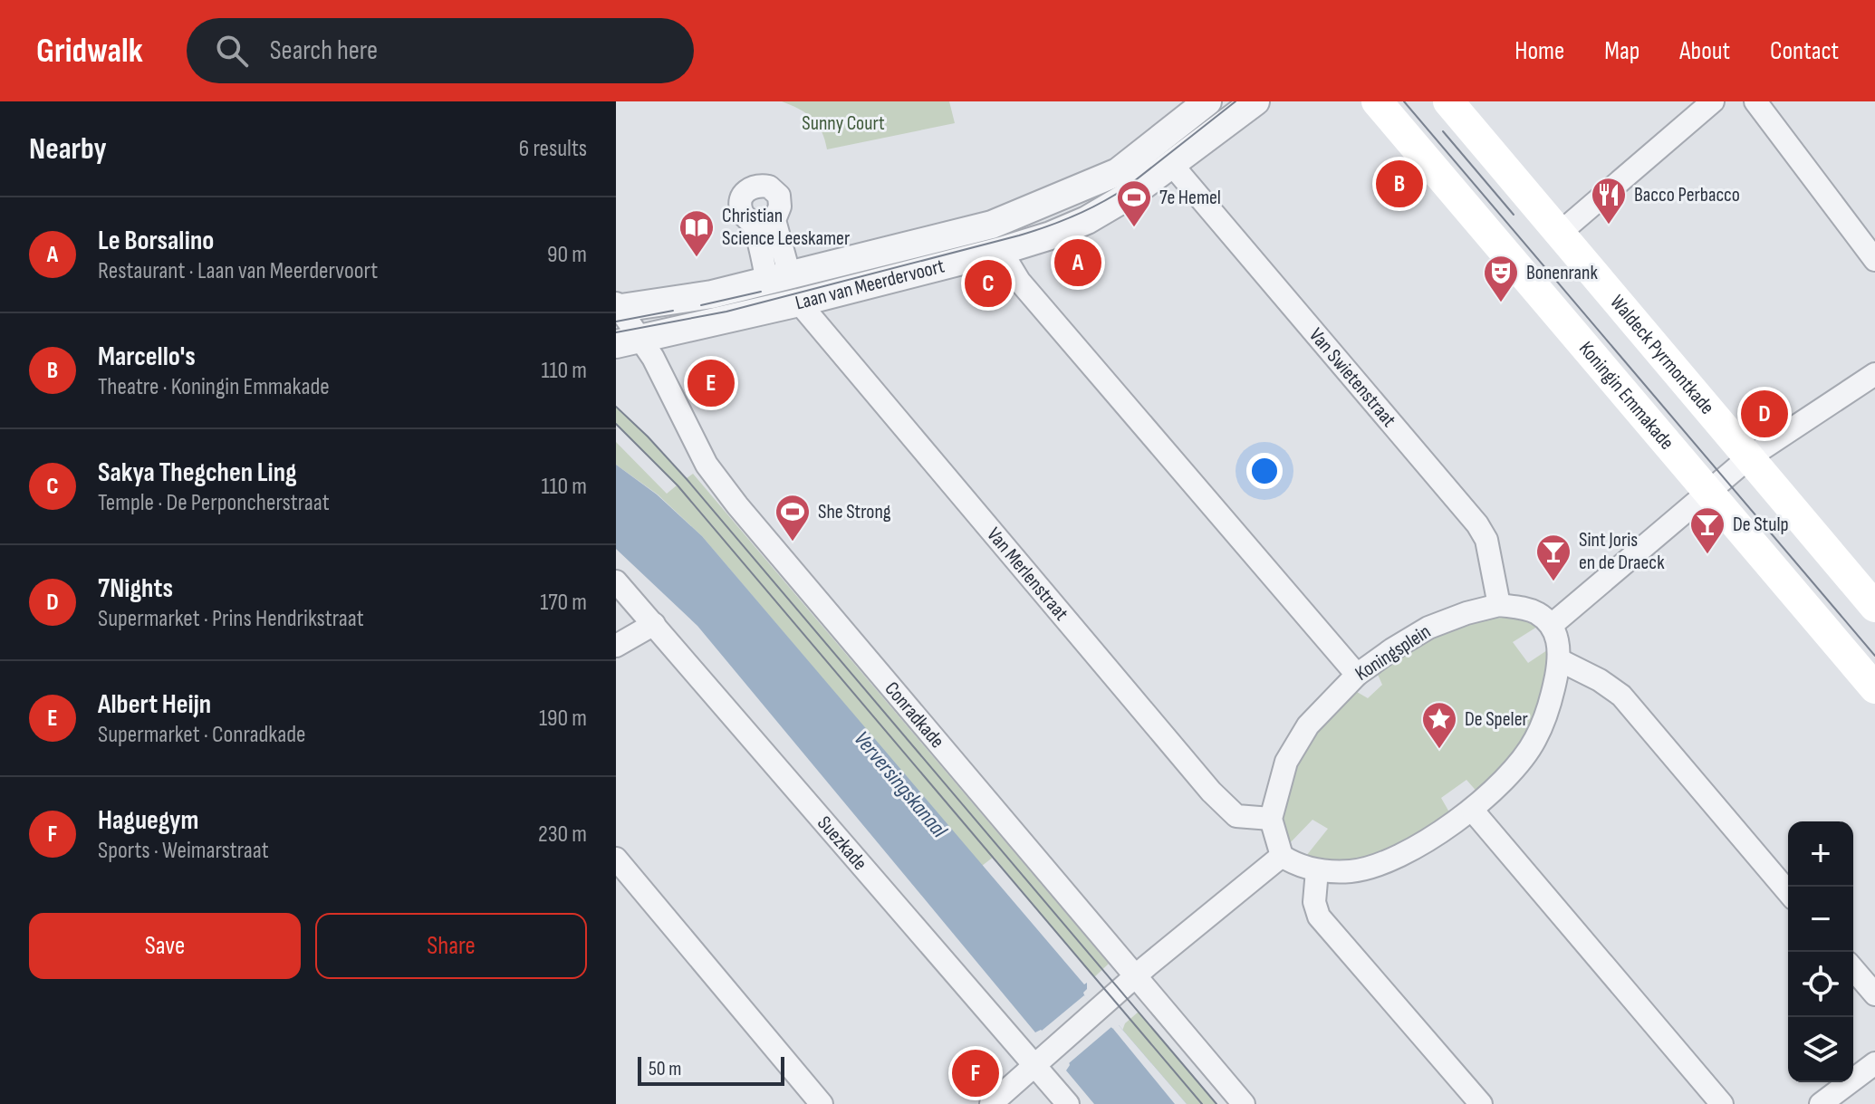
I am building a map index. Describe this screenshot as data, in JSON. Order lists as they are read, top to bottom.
{
  "streets": {
    "main road": ["Waldeck Pyrmontkade", "Koningin Emmakade"],
    "street": [
      "Laan van Meerdervoort",
      "Van Swietenstraat",
      "Van Merlenstraat",
      "Koningsplein",
      "Conradkade",
      "Suezkade"
    ]
  },
  "crossings": [
    ["Laan van Meerdervoort", "Van Swietenstraat"],
    ["Laan van Meerdervoort", "Van Merlenstraat"],
    ["Laan van Meerdervoort", "Conradkade"],
    ["Van Swietenstraat", "Koningsplein"],
    ["Van Merlenstraat", "Koningsplein"]
  ],
  "water": ["Verversingskanaal"],
  "parks": ["Sunny Court"],
  "places": {
    "restaurant": ["Bacco Perbacco"],
    "sports": ["7e Hemel", "She Strong"],
    "library": ["Christian Science Leeskamer"],
    "theatre": ["Bonenrank"],
    "bar": ["De Stulp", "Sint Joris en de Draeck"],
    "place": ["De Speler"]
  },
  "scale_bar": "50 m",
  "page": {
    "header": "Gridwalk",
    "search": "Search here",
    "nav": [
      "Home",
      "Map",
      "About",
      "Contact"
    ],
    "heading": ["Nearby", "6 results"],
    "pins": [
      "B",
      "A",
      "C",
      "E",
      "D",
      "F"
    ],
    "list": [
      {
        "mark": "A",
        "name": "Le Borsalino",
        "note": "Restaurant · Laan van Meerdervoort",
        "value": "90 m"
      },
      {
        "mark": "B",
        "name": "Marcello's",
        "note": "Theatre · Koningin Emmakade",
        "value": "110 m"
      },
      {
        "mark": "C",
        "name": "Sakya Thegchen Ling",
        "note": "Temple · De Perponcherstraat",
        "value": "110 m"
      },
      {
        "mark": "D",
        "name": "7Nights",
        "note": "Supermarket · Prins Hendrikstraat",
        "value": "170 m"
      },
      {
        "mark": "E",
        "name": "Albert Heijn",
        "note": "Supermarket · Conradkade",
        "value": "190 m"
      },
      {
        "mark": "F",
        "name": "Haguegym",
        "note": "Sports · Weimarstraat",
        "value": "230 m"
      }
    ],
    "map_buttons": ["+", "−"],
    "buttons": ["Save", "Share"],
    "scale": "50 m"
  }
}
